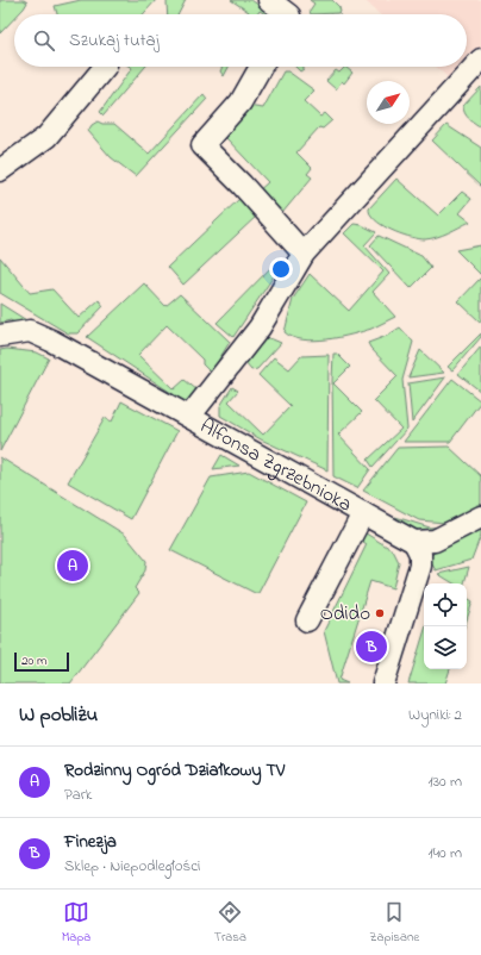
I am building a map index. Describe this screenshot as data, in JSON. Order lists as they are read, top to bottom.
{
  "streets": {
    "street": ["Alfonsa Zgrzebnioka"]
  },
  "places": ["Odido"],
  "scale_bar": "20 m",
  "north": "top right",
  "page": {
    "search": "Szukaj tutaj",
    "pins": ["A", "B"],
    "scale": "20 m",
    "heading": ["W pobliżu", "Wyniki: 2"],
    "list": [
      {
        "mark": "A",
        "name": "Rodzinny Ogród Działkowy TV",
        "note": "Park",
        "value": "130 m"
      },
      {
        "mark": "B",
        "name": "Finezja",
        "note": "Sklep · Niepodległości",
        "value": "140 m"
      }
    ],
    "nav": ["Mapa", "Trasa", "Zapisane"]
  }
}
